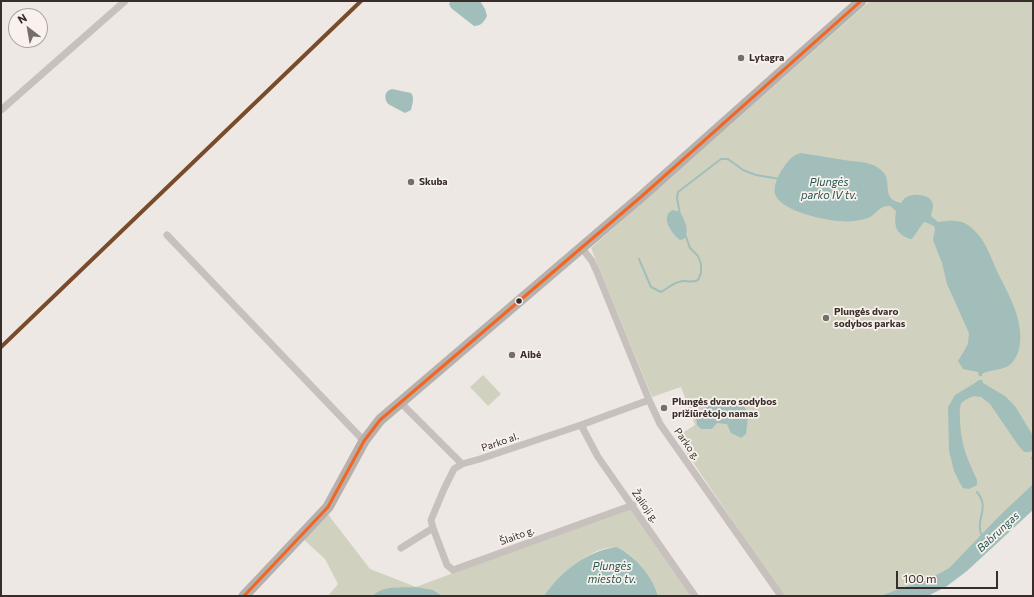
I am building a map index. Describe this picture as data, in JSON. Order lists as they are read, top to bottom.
{
  "streets": {
    "street": [
      "Parko al.",
      "Parko g.",
      "Žalioji g.",
      "Šlaito g."
    ]
  },
  "crossings": [
    ["Parko al.", "Parko g."],
    ["Parko al.", "Žalioji g."],
    ["Žalioji g.", "Šlaito g."]
  ],
  "water": ["Plungės parko IV tv.", "Babrungas", "Plungės miesto tv."],
  "places": [
    "Lytagra",
    "Skuba",
    "Plungės dvaro sodybos parkas",
    "Aibė",
    "Plungės dvaro sodybos prižiūrėtojo namas"
  ],
  "scale_bar": "100 m",
  "north": "top left"
}
